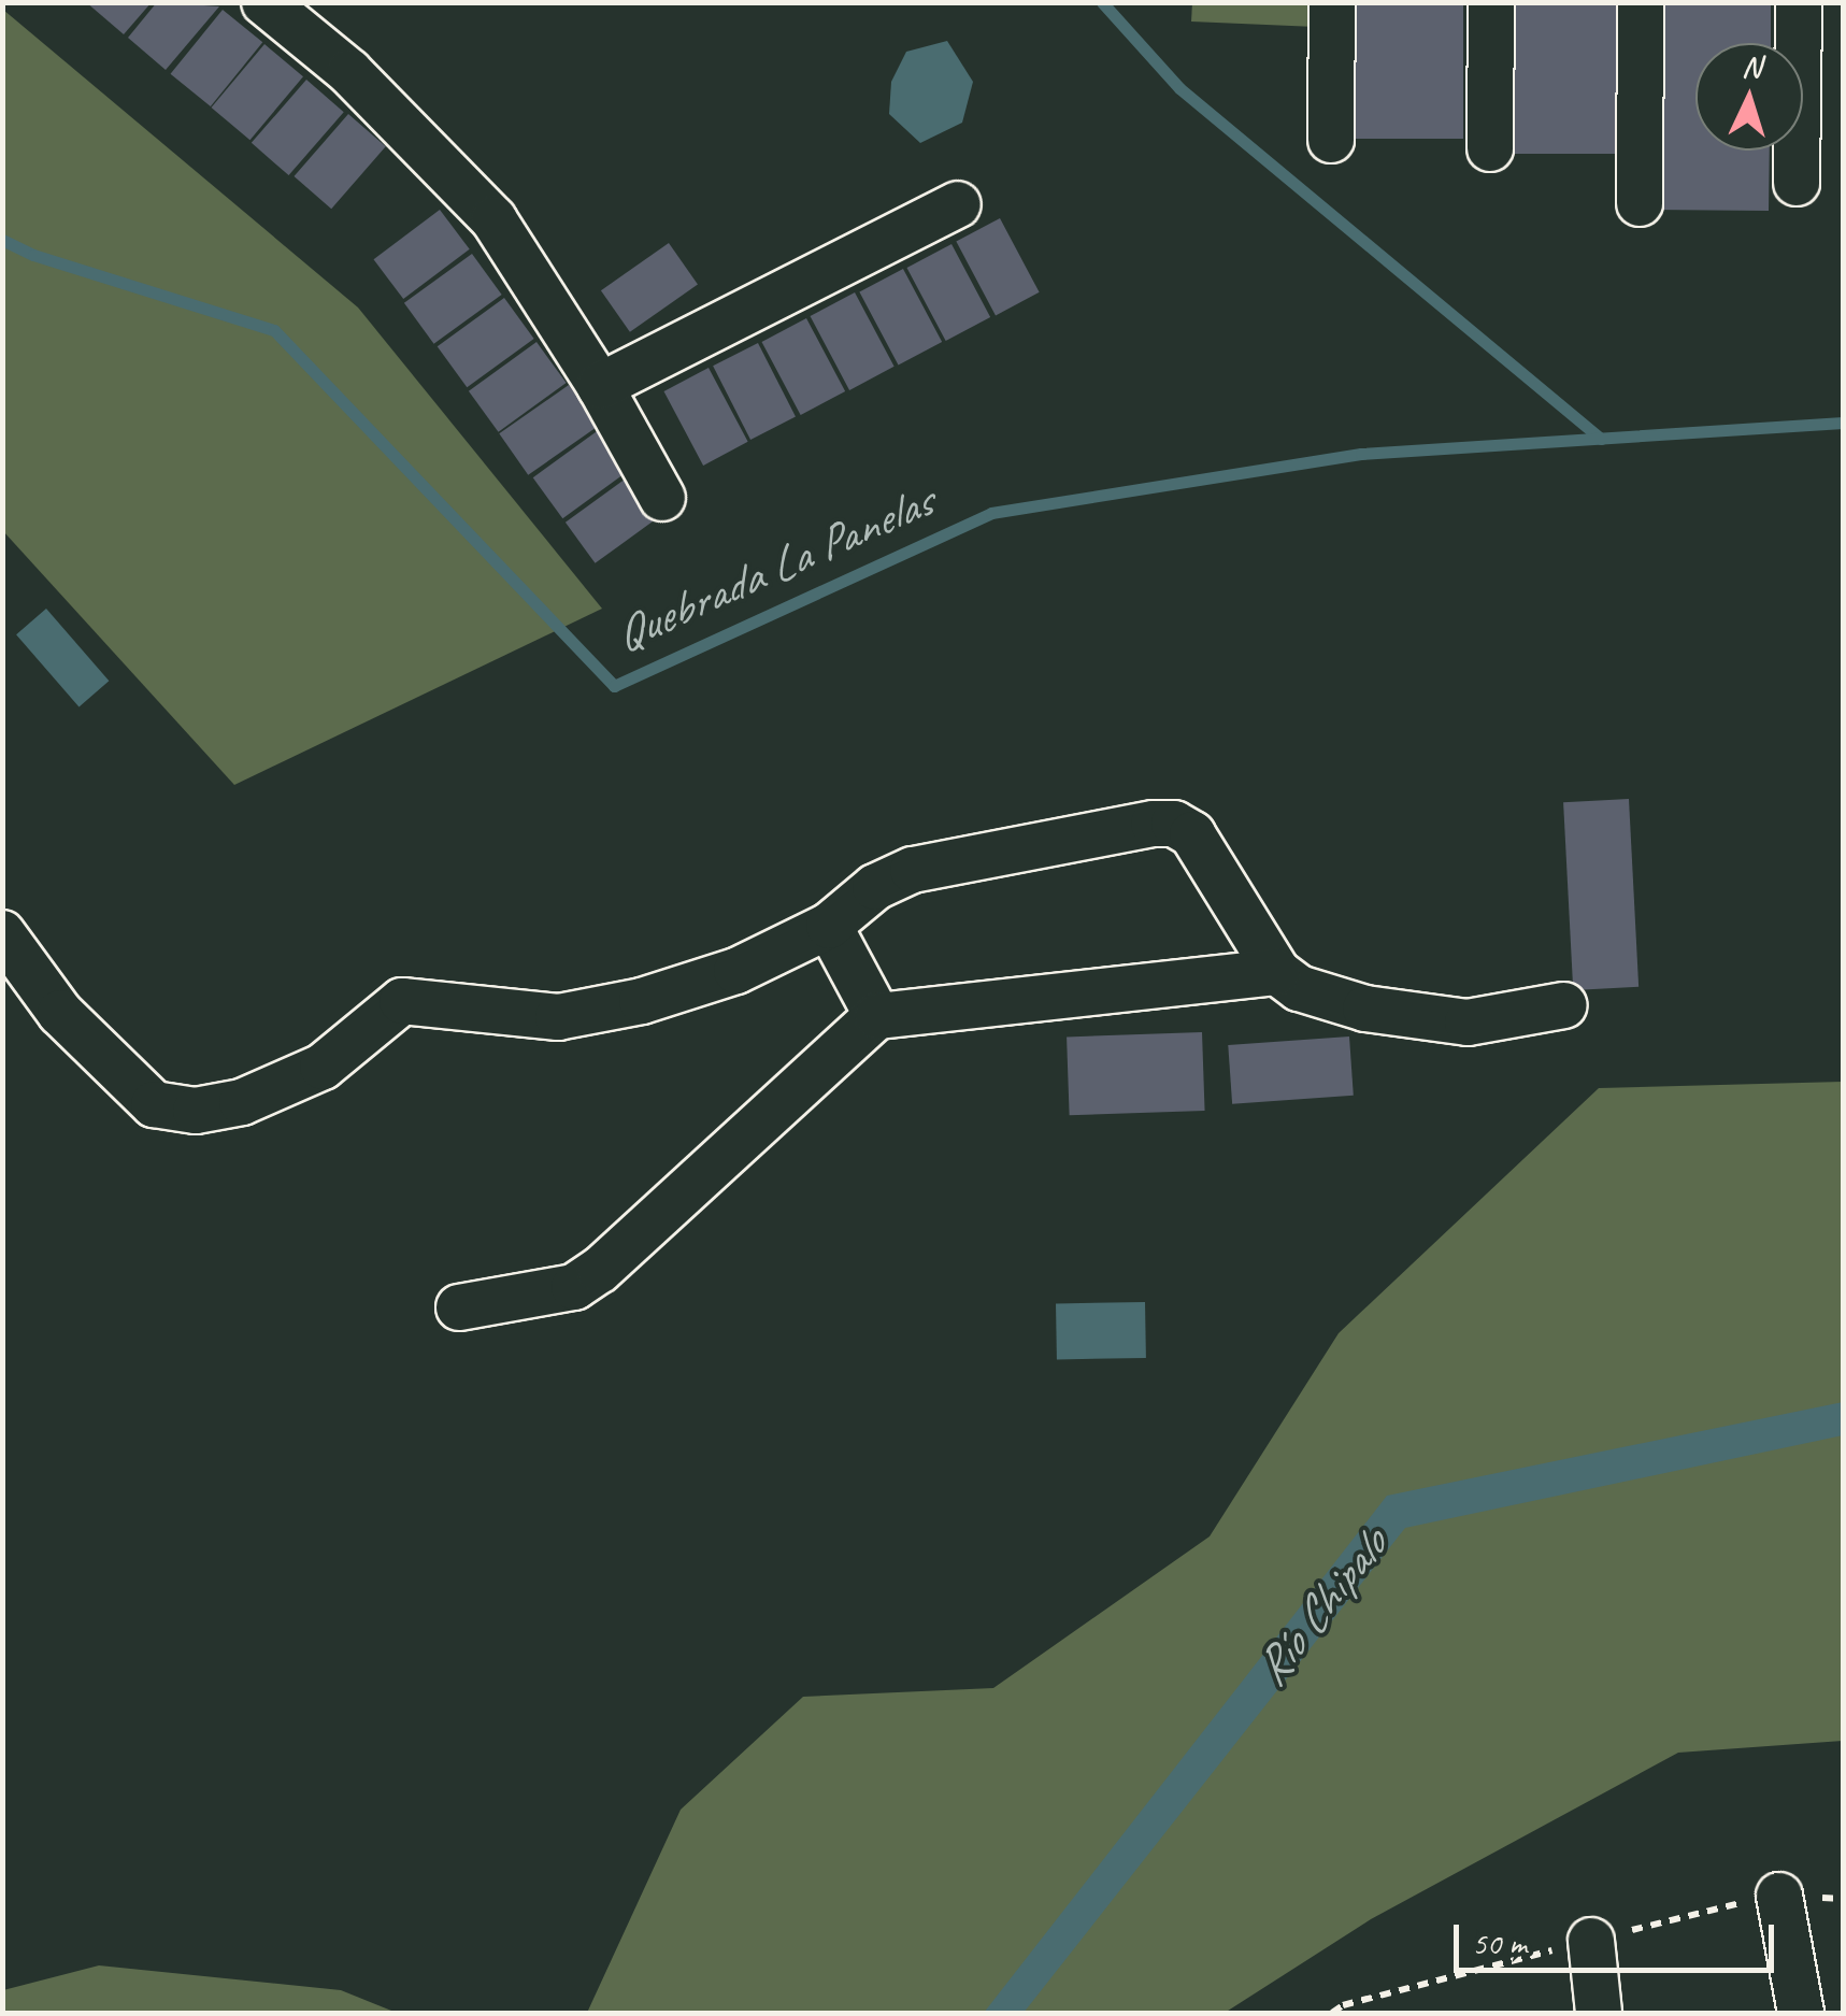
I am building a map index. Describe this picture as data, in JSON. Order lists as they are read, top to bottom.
{
  "water": ["Quebrada La Panelas", "Río Chipalo"],
  "scale_bar": "50 m",
  "north": "top"
}
